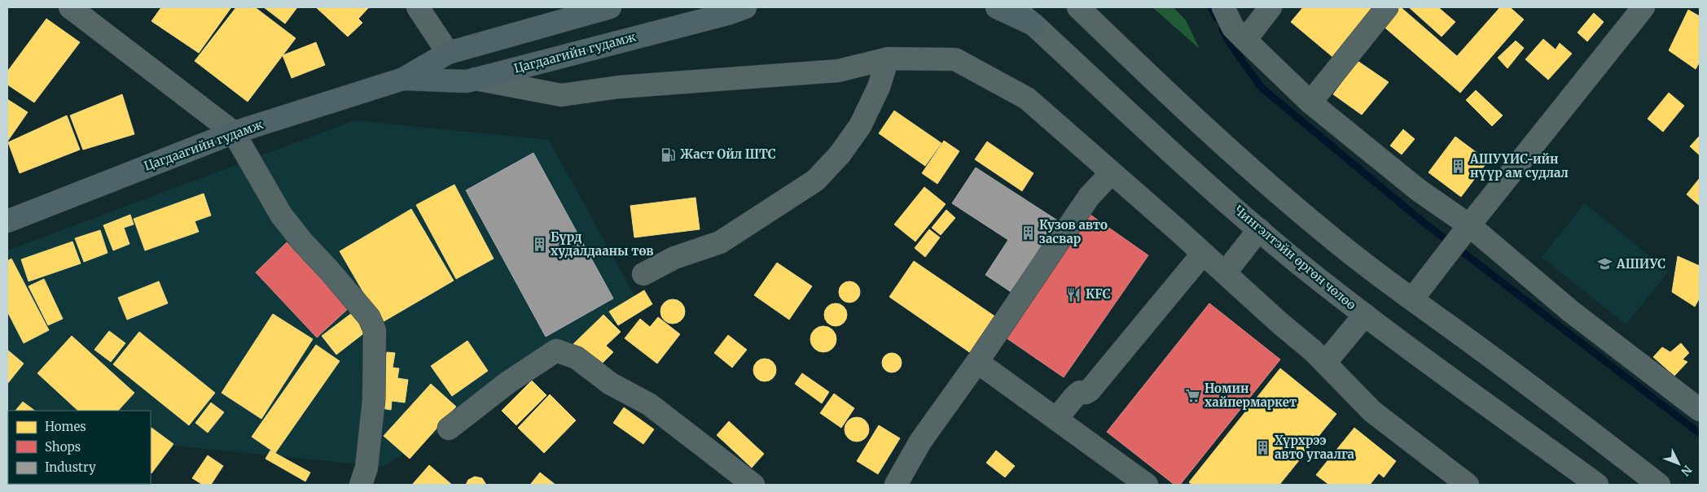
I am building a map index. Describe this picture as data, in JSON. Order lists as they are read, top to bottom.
{
  "streets": {
    "main road": ["Цагдаагийн гудамж"],
    "street": ["Чингэлтэйн өргөн чөлөө"]
  },
  "places": {
    "fuel station": ["Жаст Ойл ШТС"],
    "building": [
      "АШУҮИС-ийн нүүр ам судлал",
      "Кузов авто засвар",
      "Бүрд худалдааны төв",
      "Хүрхрээ авто угаалга"
    ],
    "school or university": ["АШИУС"],
    "restaurant": ["KFC"],
    "supermarket": ["Номин хайпермаркет"]
  },
  "legend": ["Homes", "Shops", "Industry"],
  "north": "bottom right"
}
